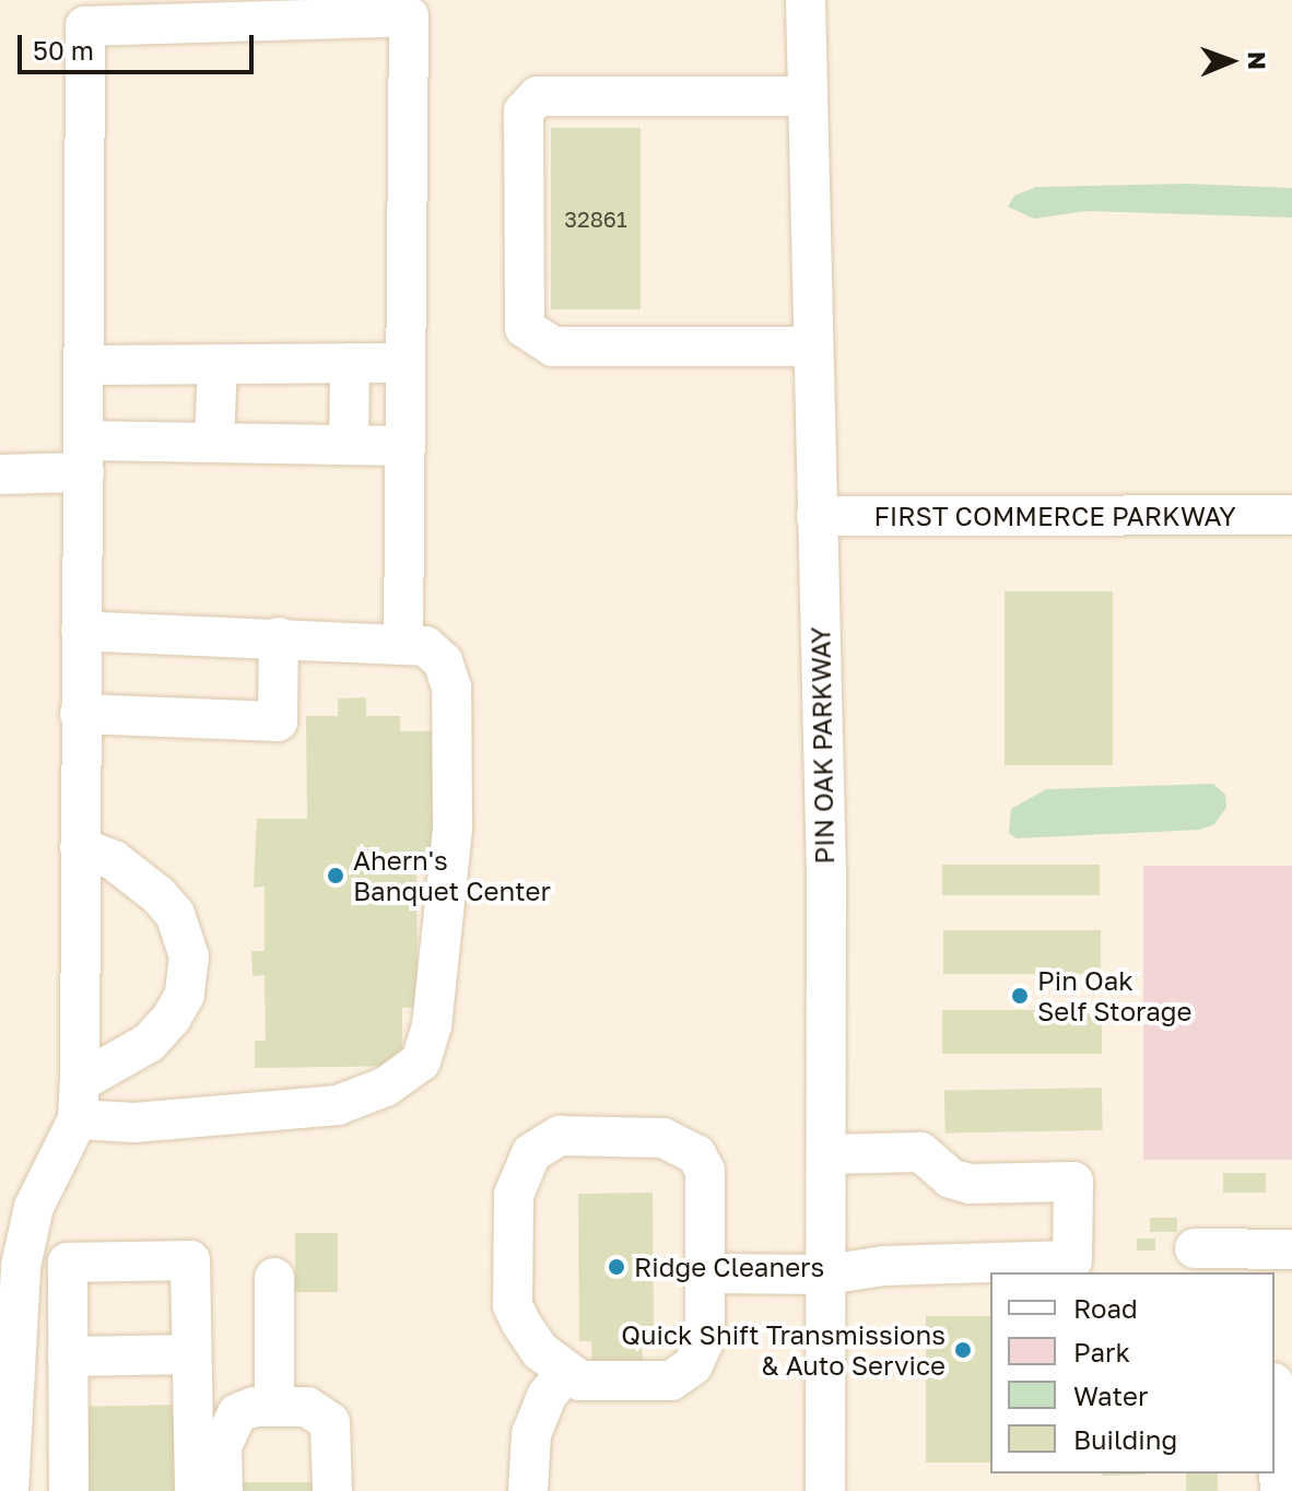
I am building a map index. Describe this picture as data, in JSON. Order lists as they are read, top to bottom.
{
  "streets": {
    "street": ["FIRST COMMERCE PARKWAY", "PIN OAK PARKWAY"]
  },
  "crossings": [
    ["FIRST COMMERCE PARKWAY", "PIN OAK PARKWAY"]
  ],
  "places": [
    "Ahern's Banquet Center",
    "Pin Oak Self Storage",
    "Ridge Cleaners",
    "Quick Shift Transmissions & Auto Service"
  ],
  "house_numbers": ["32861"],
  "legend": [
    "Road",
    "Park",
    "Water",
    "Building"
  ],
  "scale_bar": "50 m",
  "north": "right"
}
